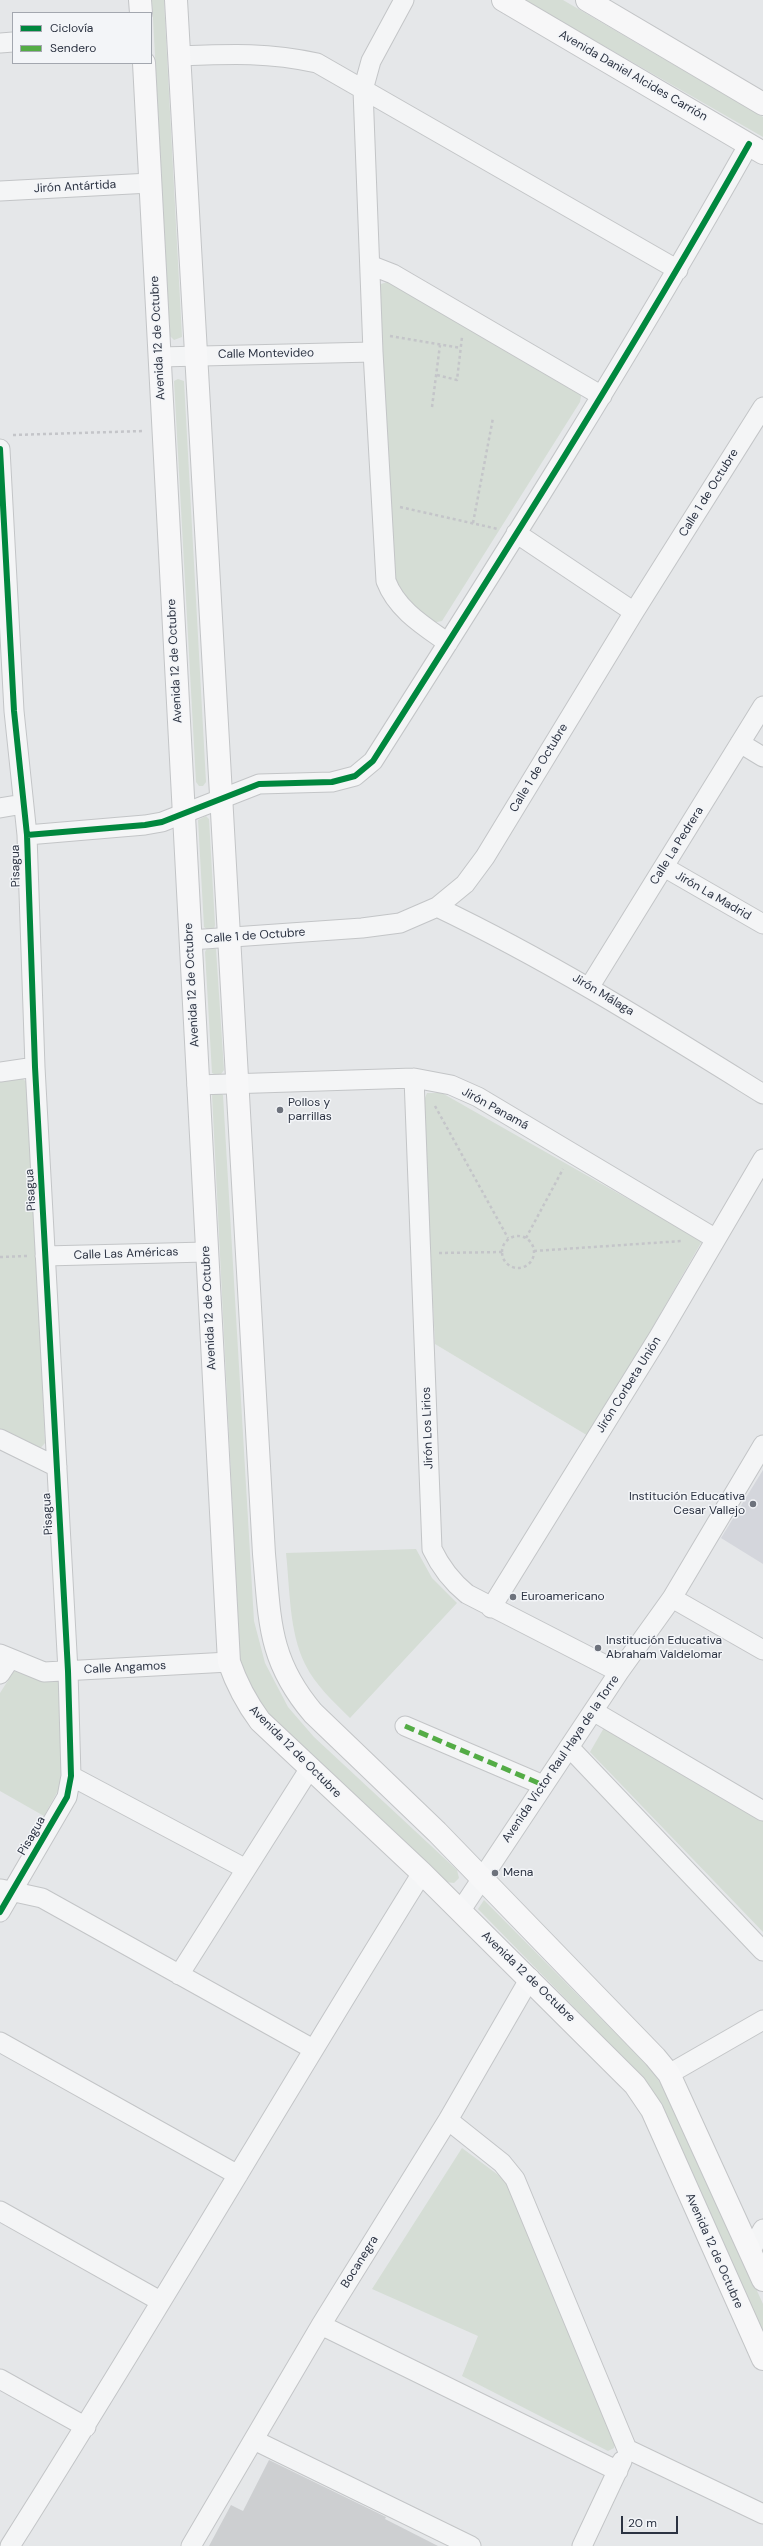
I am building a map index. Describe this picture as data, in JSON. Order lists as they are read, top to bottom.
{
  "streets": {
    "main road": ["Avenida Daniel Alcides Carrión", "Avenida 12 de Octubre"],
    "street": [
      "Jirón Antártida",
      "Calle Montevideo",
      "Calle 1 de Octubre",
      "Calle La Pedrera",
      "Pisagua",
      "Jirón La Madrid",
      "Jirón Málaga",
      "Jirón Panamá",
      "Calle Las Américas",
      "Jirón Corbeta Unión",
      "Jirón Los Lirios",
      "Calle Angamos",
      "Avenida Victor Raul Haya de la Torre",
      "Bocanegra"
    ]
  },
  "crossings": [
    ["Jirón Antártida", "Avenida 12 de Octubre"],
    ["Avenida 12 de Octubre", "Calle Montevideo"],
    ["Avenida 12 de Octubre", "Calle 1 de Octubre"],
    ["Avenida 12 de Octubre", "Jirón Panamá"],
    ["Avenida 12 de Octubre", "Calle Las Américas"],
    ["Avenida 12 de Octubre", "Calle Angamos"],
    ["Avenida 12 de Octubre", "Avenida Victor Raul Haya de la Torre"],
    ["Avenida 12 de Octubre", "Bocanegra"],
    ["Calle 1 de Octubre", "Jirón Málaga"],
    ["Calle La Pedrera", "Jirón La Madrid"],
    ["Calle La Pedrera", "Jirón Málaga"],
    ["Pisagua", "Calle Las Américas"],
    ["Pisagua", "Calle Angamos"],
    ["Jirón Panamá", "Jirón Corbeta Unión"],
    ["Jirón Panamá", "Jirón Los Lirios"],
    ["Jirón Corbeta Unión", "Jirón Los Lirios"],
    ["Jirón Los Lirios", "Avenida Victor Raul Haya de la Torre"]
  ],
  "places": [
    "Pollos y parrillas",
    "Institución Educativa Cesar Vallejo",
    "Euroamericano",
    "Institución Educativa Abraham Valdelomar",
    "Mena"
  ],
  "legend": ["Ciclovía", "Sendero"],
  "scale_bar": "20 m"
}
